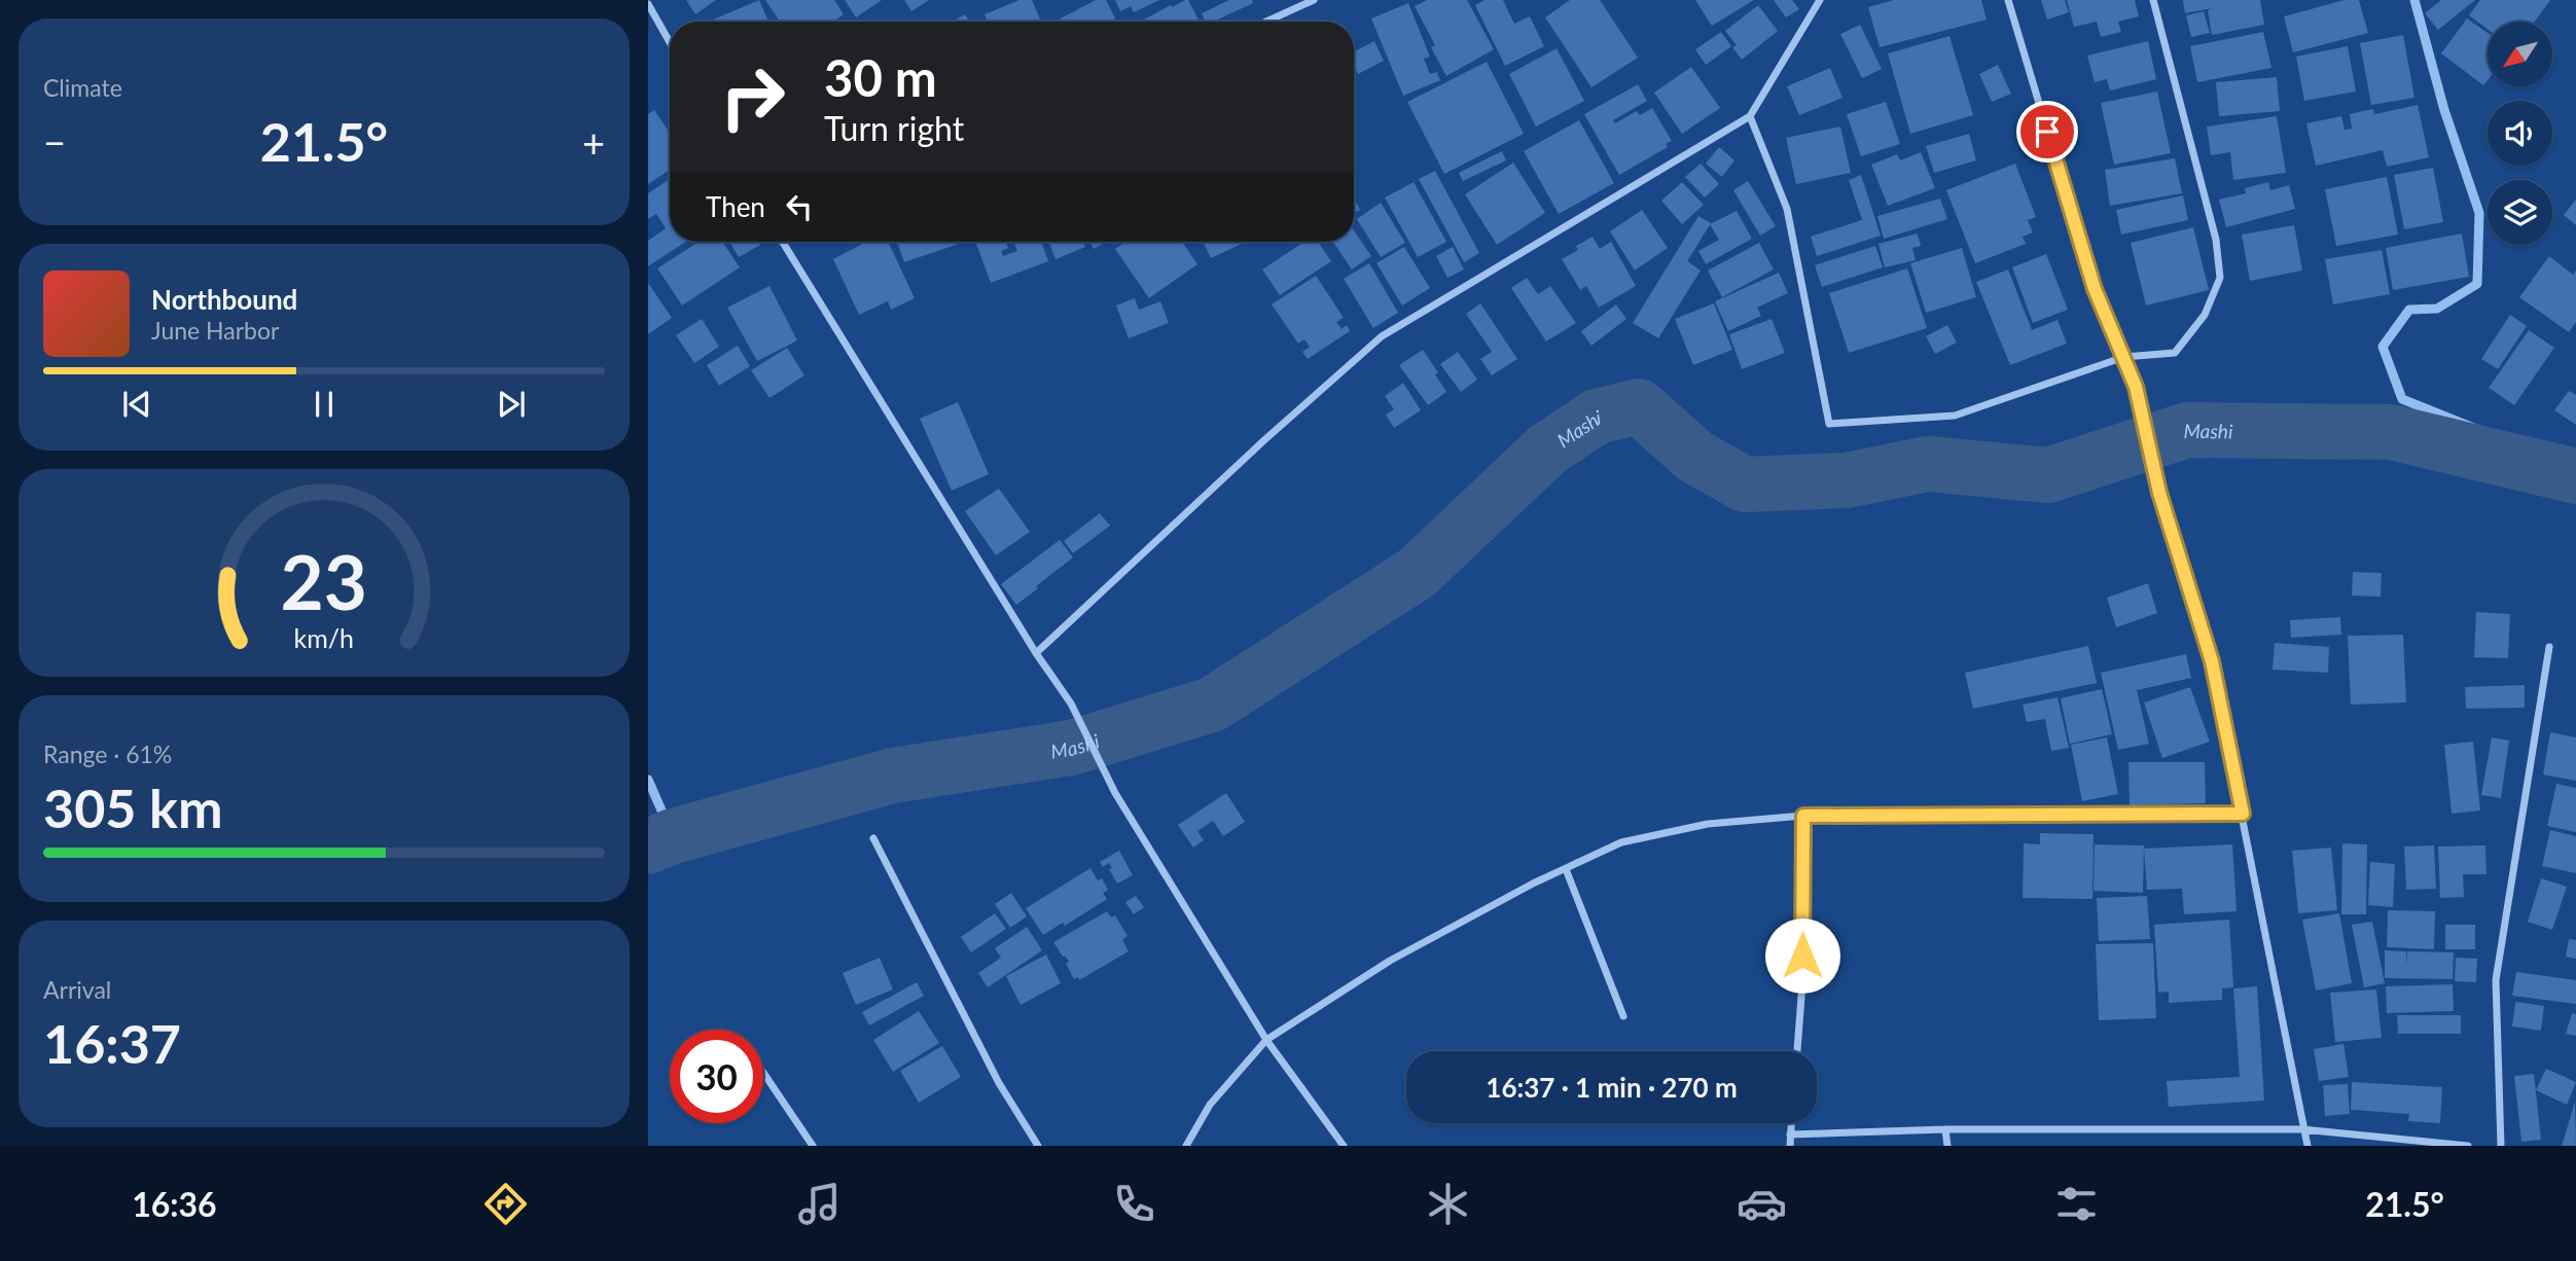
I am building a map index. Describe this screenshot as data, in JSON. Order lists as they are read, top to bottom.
{
  "water": ["Mashi"],
  "north": "bottom left",
  "page": {
    "tile": [
      "Climate",
      ["Range · 61%", "305 km"],
      ["Arrival", "16:37"]
    ],
    "turn": ["30 m", "Turn right"],
    "heat": ["−", "21.5°", "+"],
    "then": "Then",
    "song": ["Northbound", "June Harbor"],
    "limit": "30",
    "trip": "16:37 · 1 min · 270 m",
    "tabs": ["16:36", "21.5°"],
    "gauge": ["23", "km/h"]
  }
}
